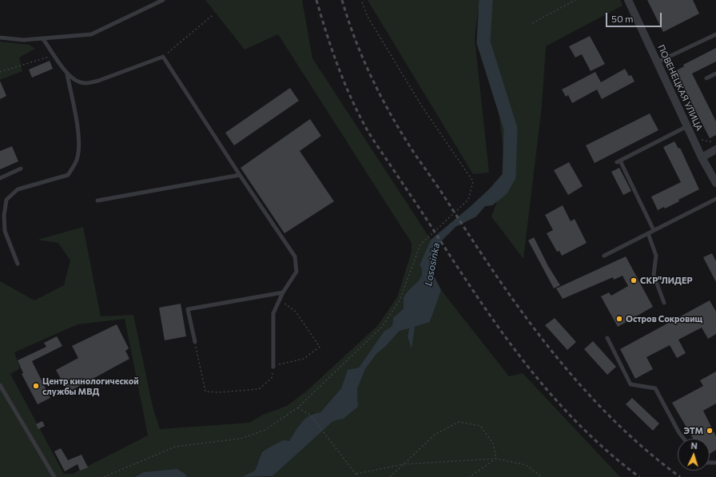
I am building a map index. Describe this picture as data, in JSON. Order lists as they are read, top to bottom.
{
  "streets": {
    "street": ["ПОВЕНЕЦКАЯ УЛИЦА"]
  },
  "water": ["Lososinka"],
  "places": [
    "СКР\"ЛИДЕР",
    "Остров Сокровищ",
    "Центр кинологической службы МВД",
    "ЭТМ"
  ],
  "scale_bar": "50 m",
  "north": "top"
}
